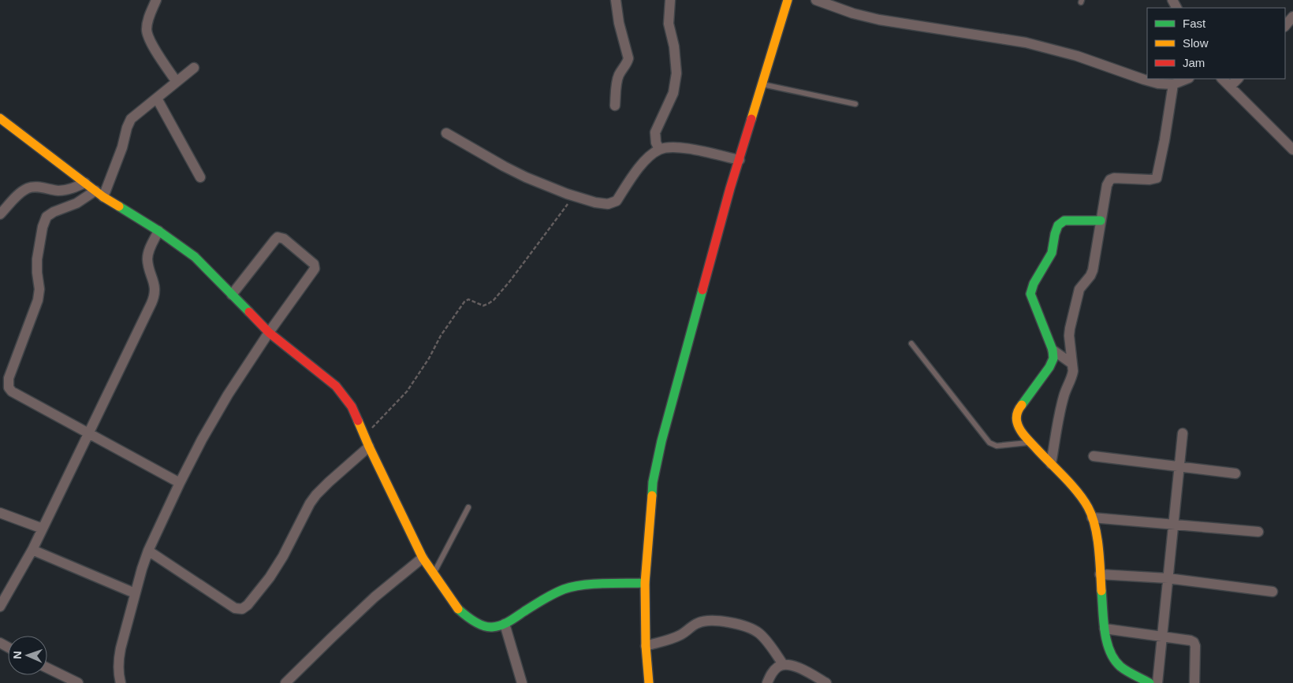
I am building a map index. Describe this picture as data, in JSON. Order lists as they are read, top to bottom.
{
  "legend": ["Fast", "Slow", "Jam"],
  "north": "left"
}
